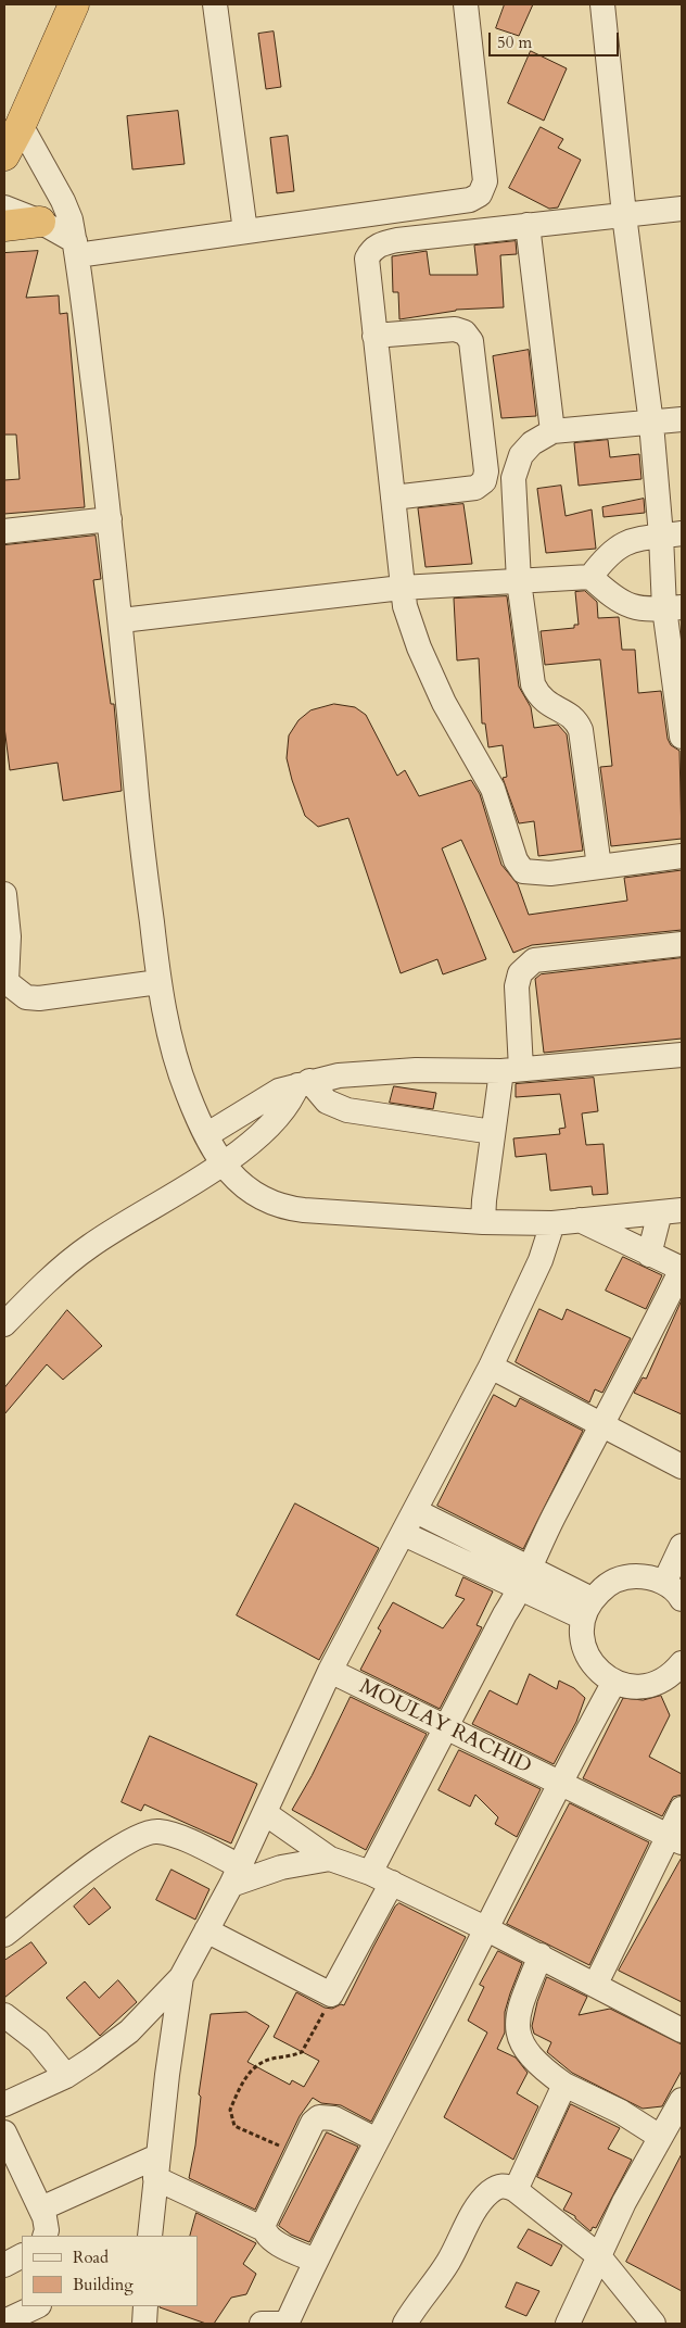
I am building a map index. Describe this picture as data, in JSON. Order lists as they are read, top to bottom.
{
  "streets": {
    "street": ["MOULAY RACHID"]
  },
  "legend": ["Road", "Building"],
  "scale_bar": "50 m"
}
